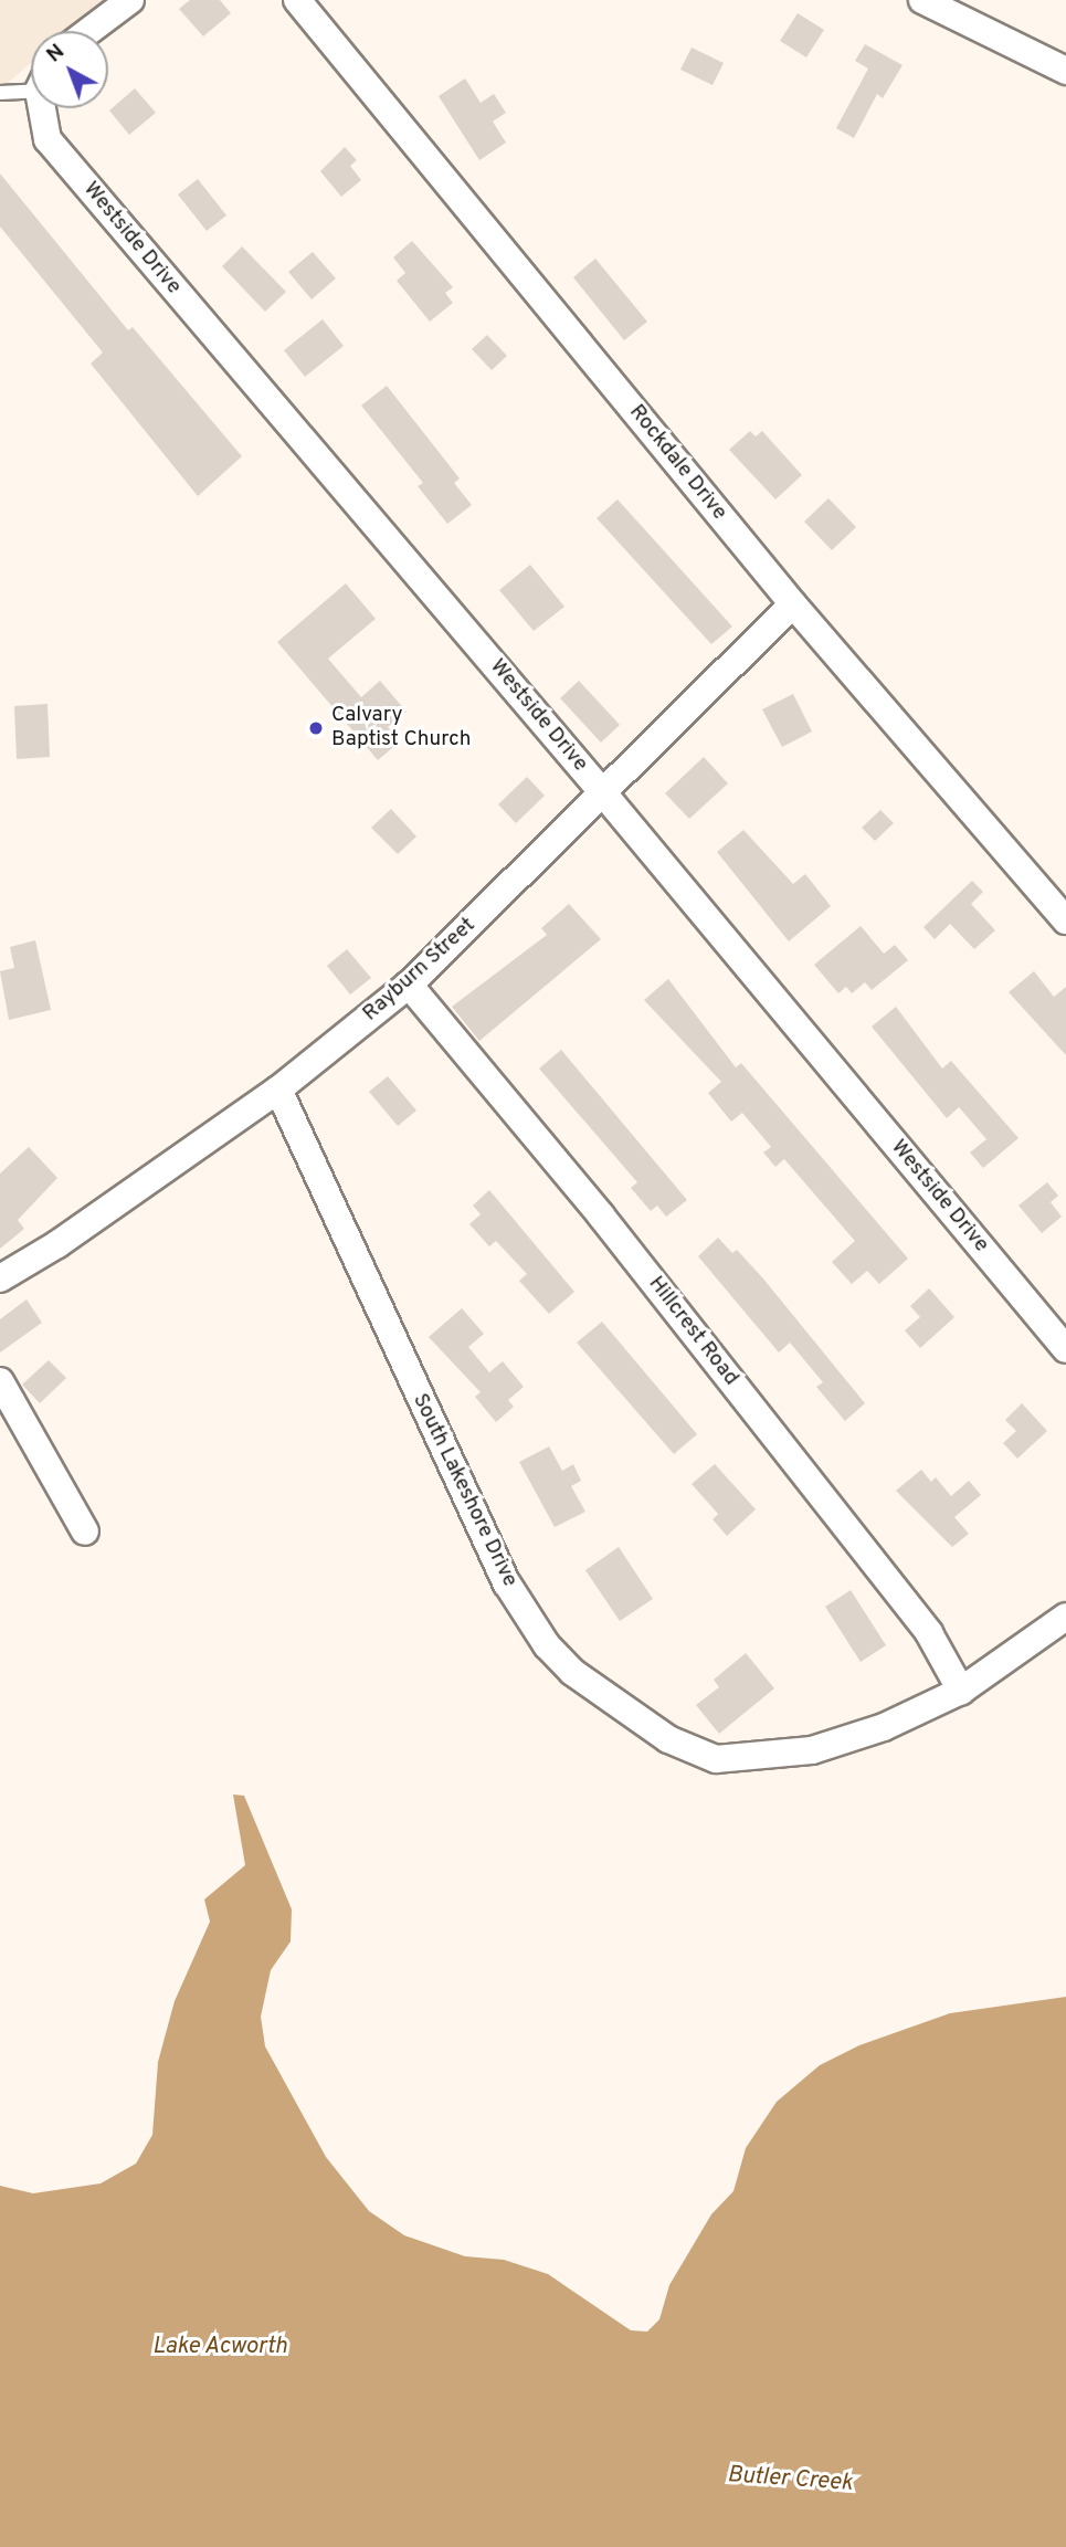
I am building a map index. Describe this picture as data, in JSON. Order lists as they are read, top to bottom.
{
  "streets": {
    "street": [
      "Westside Drive",
      "Rockdale Drive",
      "Rayburn Street",
      "Hillcrest Road",
      "South Lakeshore Drive"
    ]
  },
  "crossings": [
    ["Westside Drive", "Rayburn Street"],
    ["Rockdale Drive", "Rayburn Street"],
    ["Rayburn Street", "Hillcrest Road"],
    ["Rayburn Street", "South Lakeshore Drive"],
    ["Hillcrest Road", "South Lakeshore Drive"]
  ],
  "water": ["Lake Acworth", "Butler Creek"],
  "places": ["Calvary Baptist Church"],
  "north": "top left"
}
